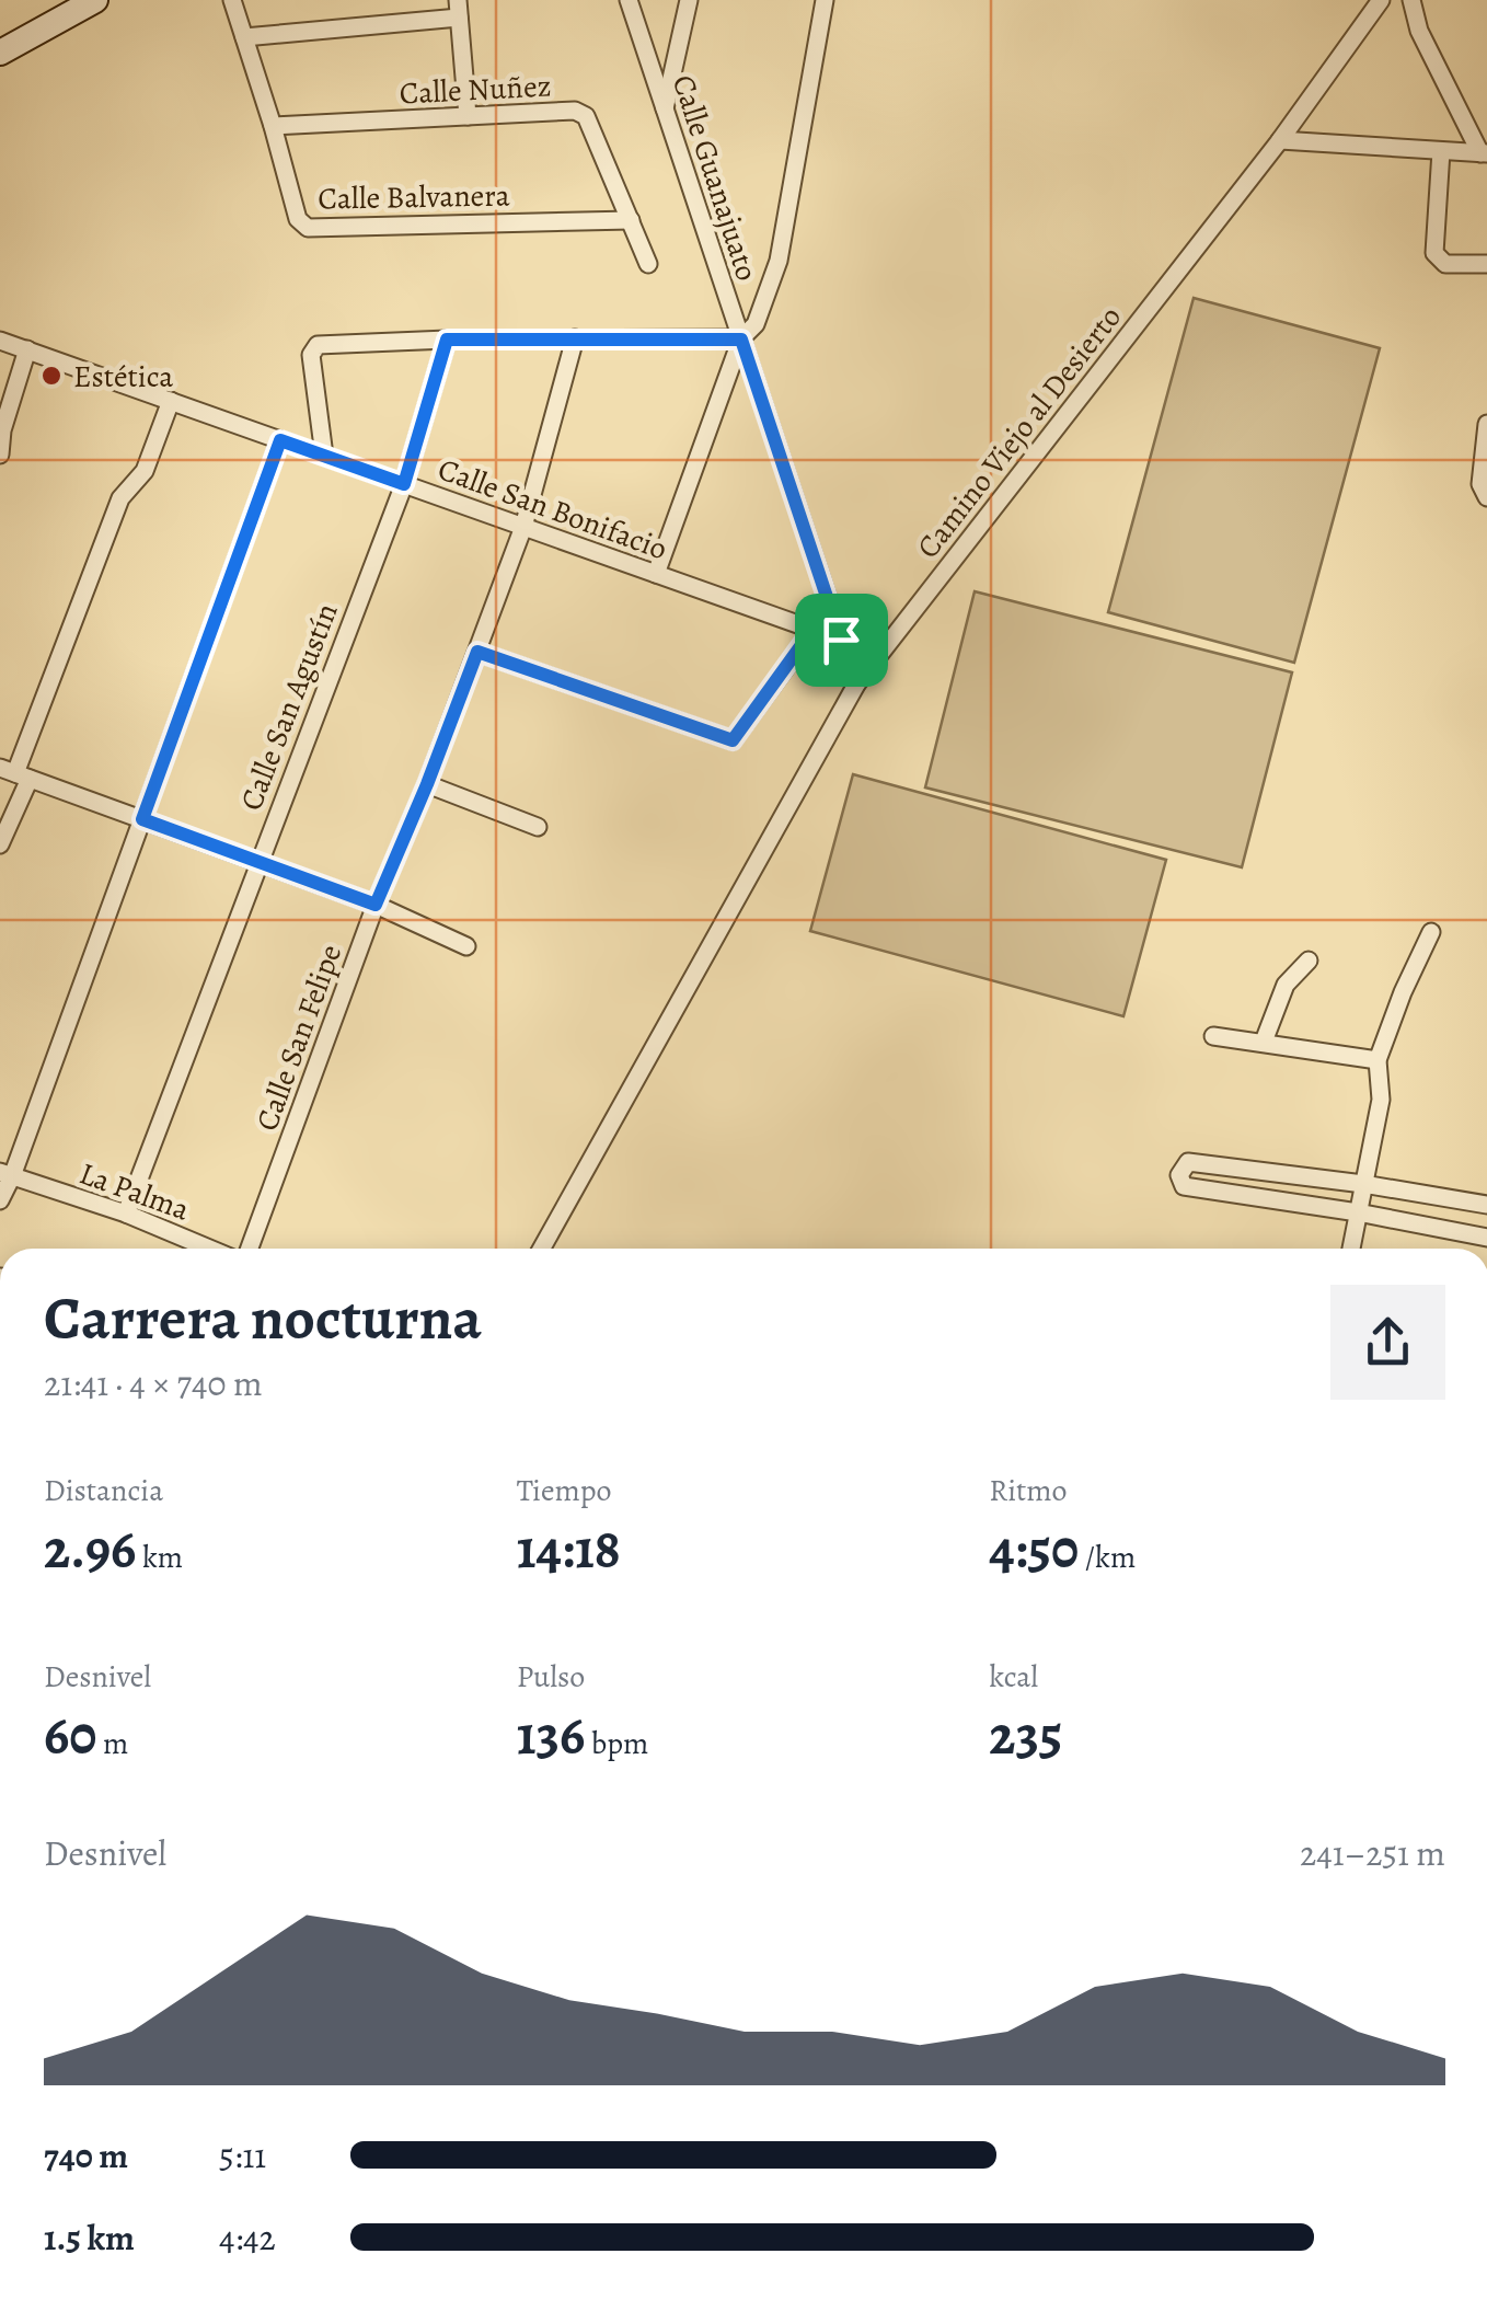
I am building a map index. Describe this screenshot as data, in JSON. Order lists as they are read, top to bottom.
{
  "streets": {
    "street": [
      "Calle Nuñez",
      "Calle Guanajuato",
      "Calle Balvanera",
      "Camino Viejo al Desierto",
      "Calle San Bonifacio",
      "Calle San Agustín",
      "Calle San Felipe",
      "La Palma"
    ]
  },
  "crossings": [
    ["Calle Nuñez", "Calle Balvanera"],
    ["Calle Guanajuato", "Camino Viejo al Desierto"],
    ["Calle Guanajuato", "Calle San Bonifacio"],
    ["Calle San Bonifacio", "Calle San Agustín"],
    ["Calle San Bonifacio", "Calle San Felipe"],
    ["Calle San Agustín", "La Palma"]
  ],
  "places": ["Estética"],
  "page": {
    "heading": ["Carrera nocturna", "21:41 · 4 × 740 m"],
    "stats": [
      ["Distancia", "2.96 km"],
      ["Tiempo", "14:18"],
      ["Ritmo", "4:50 /km"],
      ["Desnivel", "60 m"],
      ["Pulso", "136 bpm"],
      ["kcal", "235"]
    ],
    "chart": ["Desnivel", "241–251 m"],
    "list": [
      {
        "name": "740 m",
        "note": "5:11"
      },
      {
        "name": "1.5 km",
        "note": "4:42"
      }
    ]
  }
}
